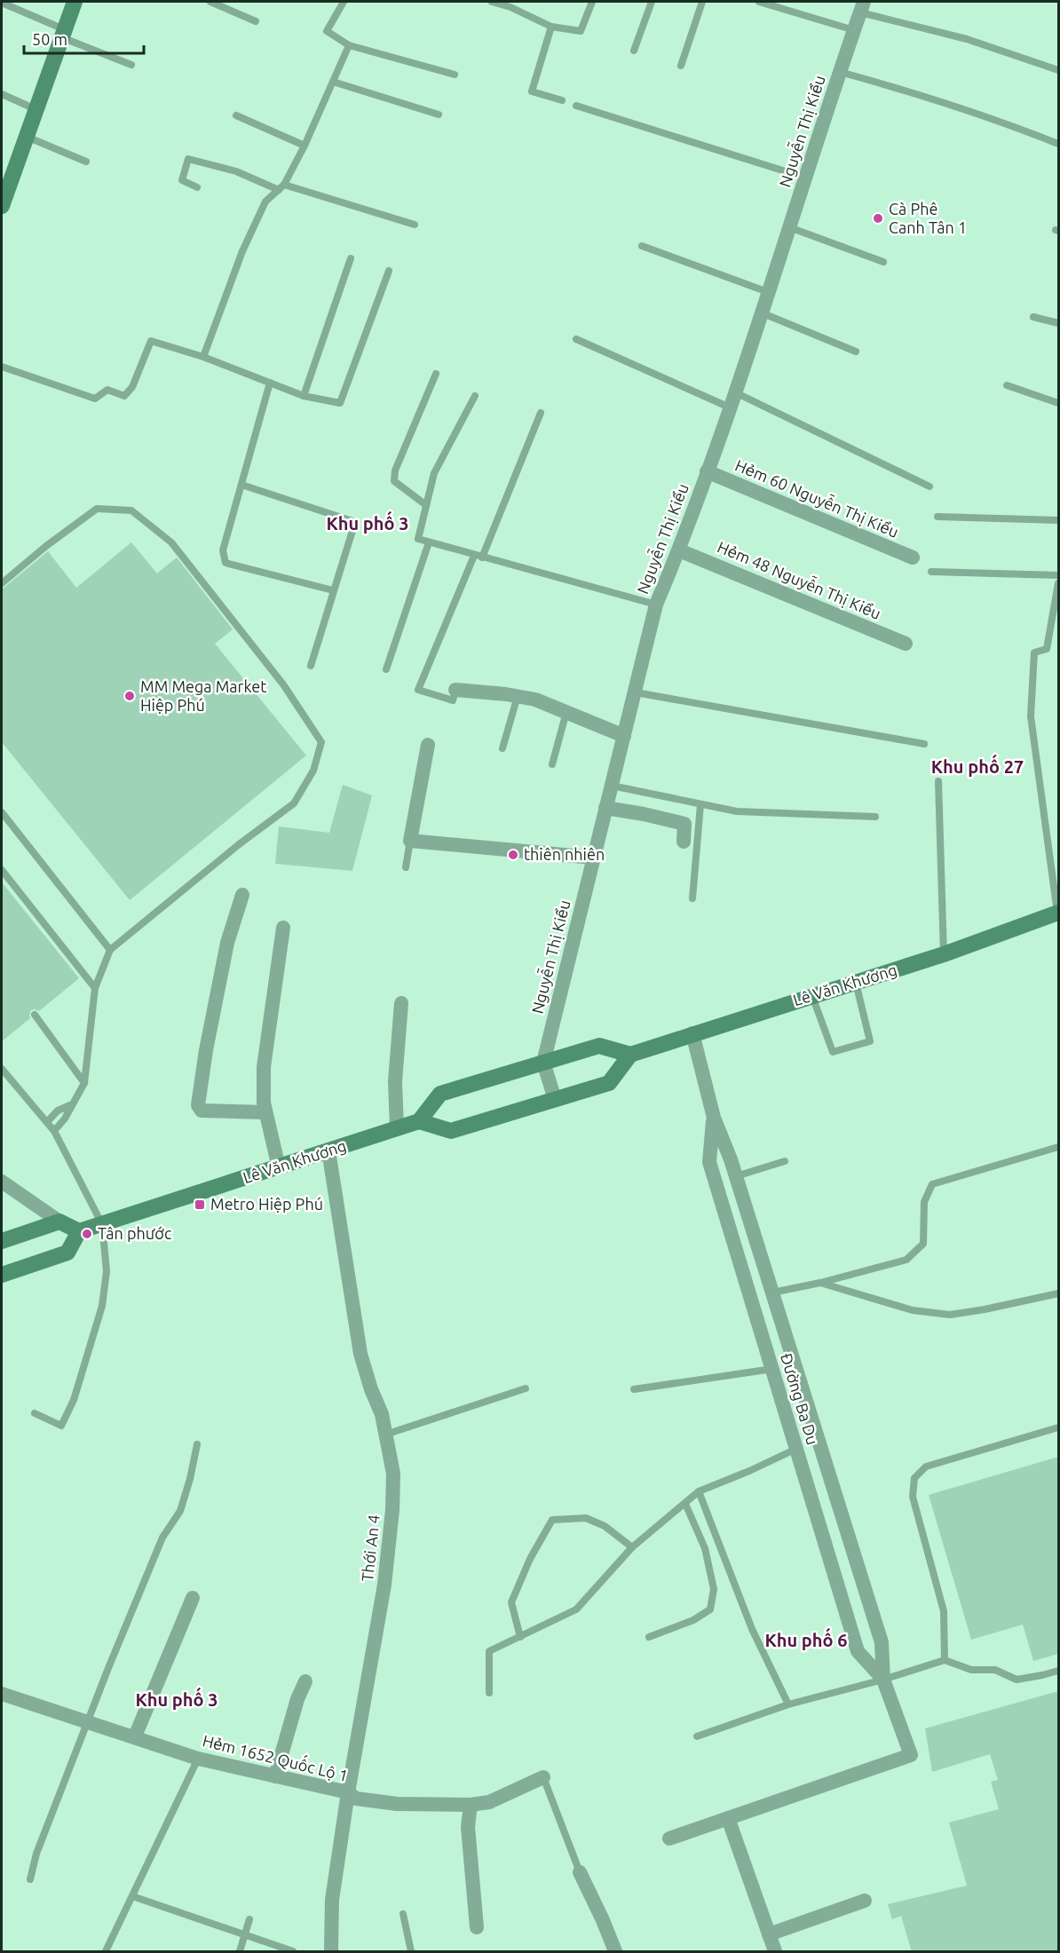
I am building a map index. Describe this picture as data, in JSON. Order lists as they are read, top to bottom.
{
  "streets": {
    "main road": ["Lê Văn Khương"],
    "street": [
      "Nguyễn Thị Kiểu",
      "Hẻm 60 Nguyễn Thị Kiểu",
      "Hẻm 48 Nguyễn Thị Kiểu",
      "Đường Ba Du",
      "Thới An 4",
      "Hẻm 1652 Quốc Lộ 1"
    ]
  },
  "crossings": [
    ["Nguyễn Thị Kiểu", "Hẻm 60 Nguyễn Thị Kiểu"],
    ["Nguyễn Thị Kiểu", "Hẻm 48 Nguyễn Thị Kiểu"],
    ["Lê Văn Khương", "Đường Ba Du"],
    ["Lê Văn Khương", "Thới An 4"],
    ["Thới An 4", "Hẻm 1652 Quốc Lộ 1"]
  ],
  "districts": [
    "Khu phố 3",
    "Khu phố 27",
    "Khu phố 6",
    "Khu phố 3"
  ],
  "places": {
    "other": [
      "Cà Phê Canh Tân 1",
      "MM Mega Market Hiệp Phú",
      "thiên nhiên",
      "Tân phước"
    ],
    "transit": ["Metro Hiệp Phú"]
  },
  "scale_bar": "50 m"
}
